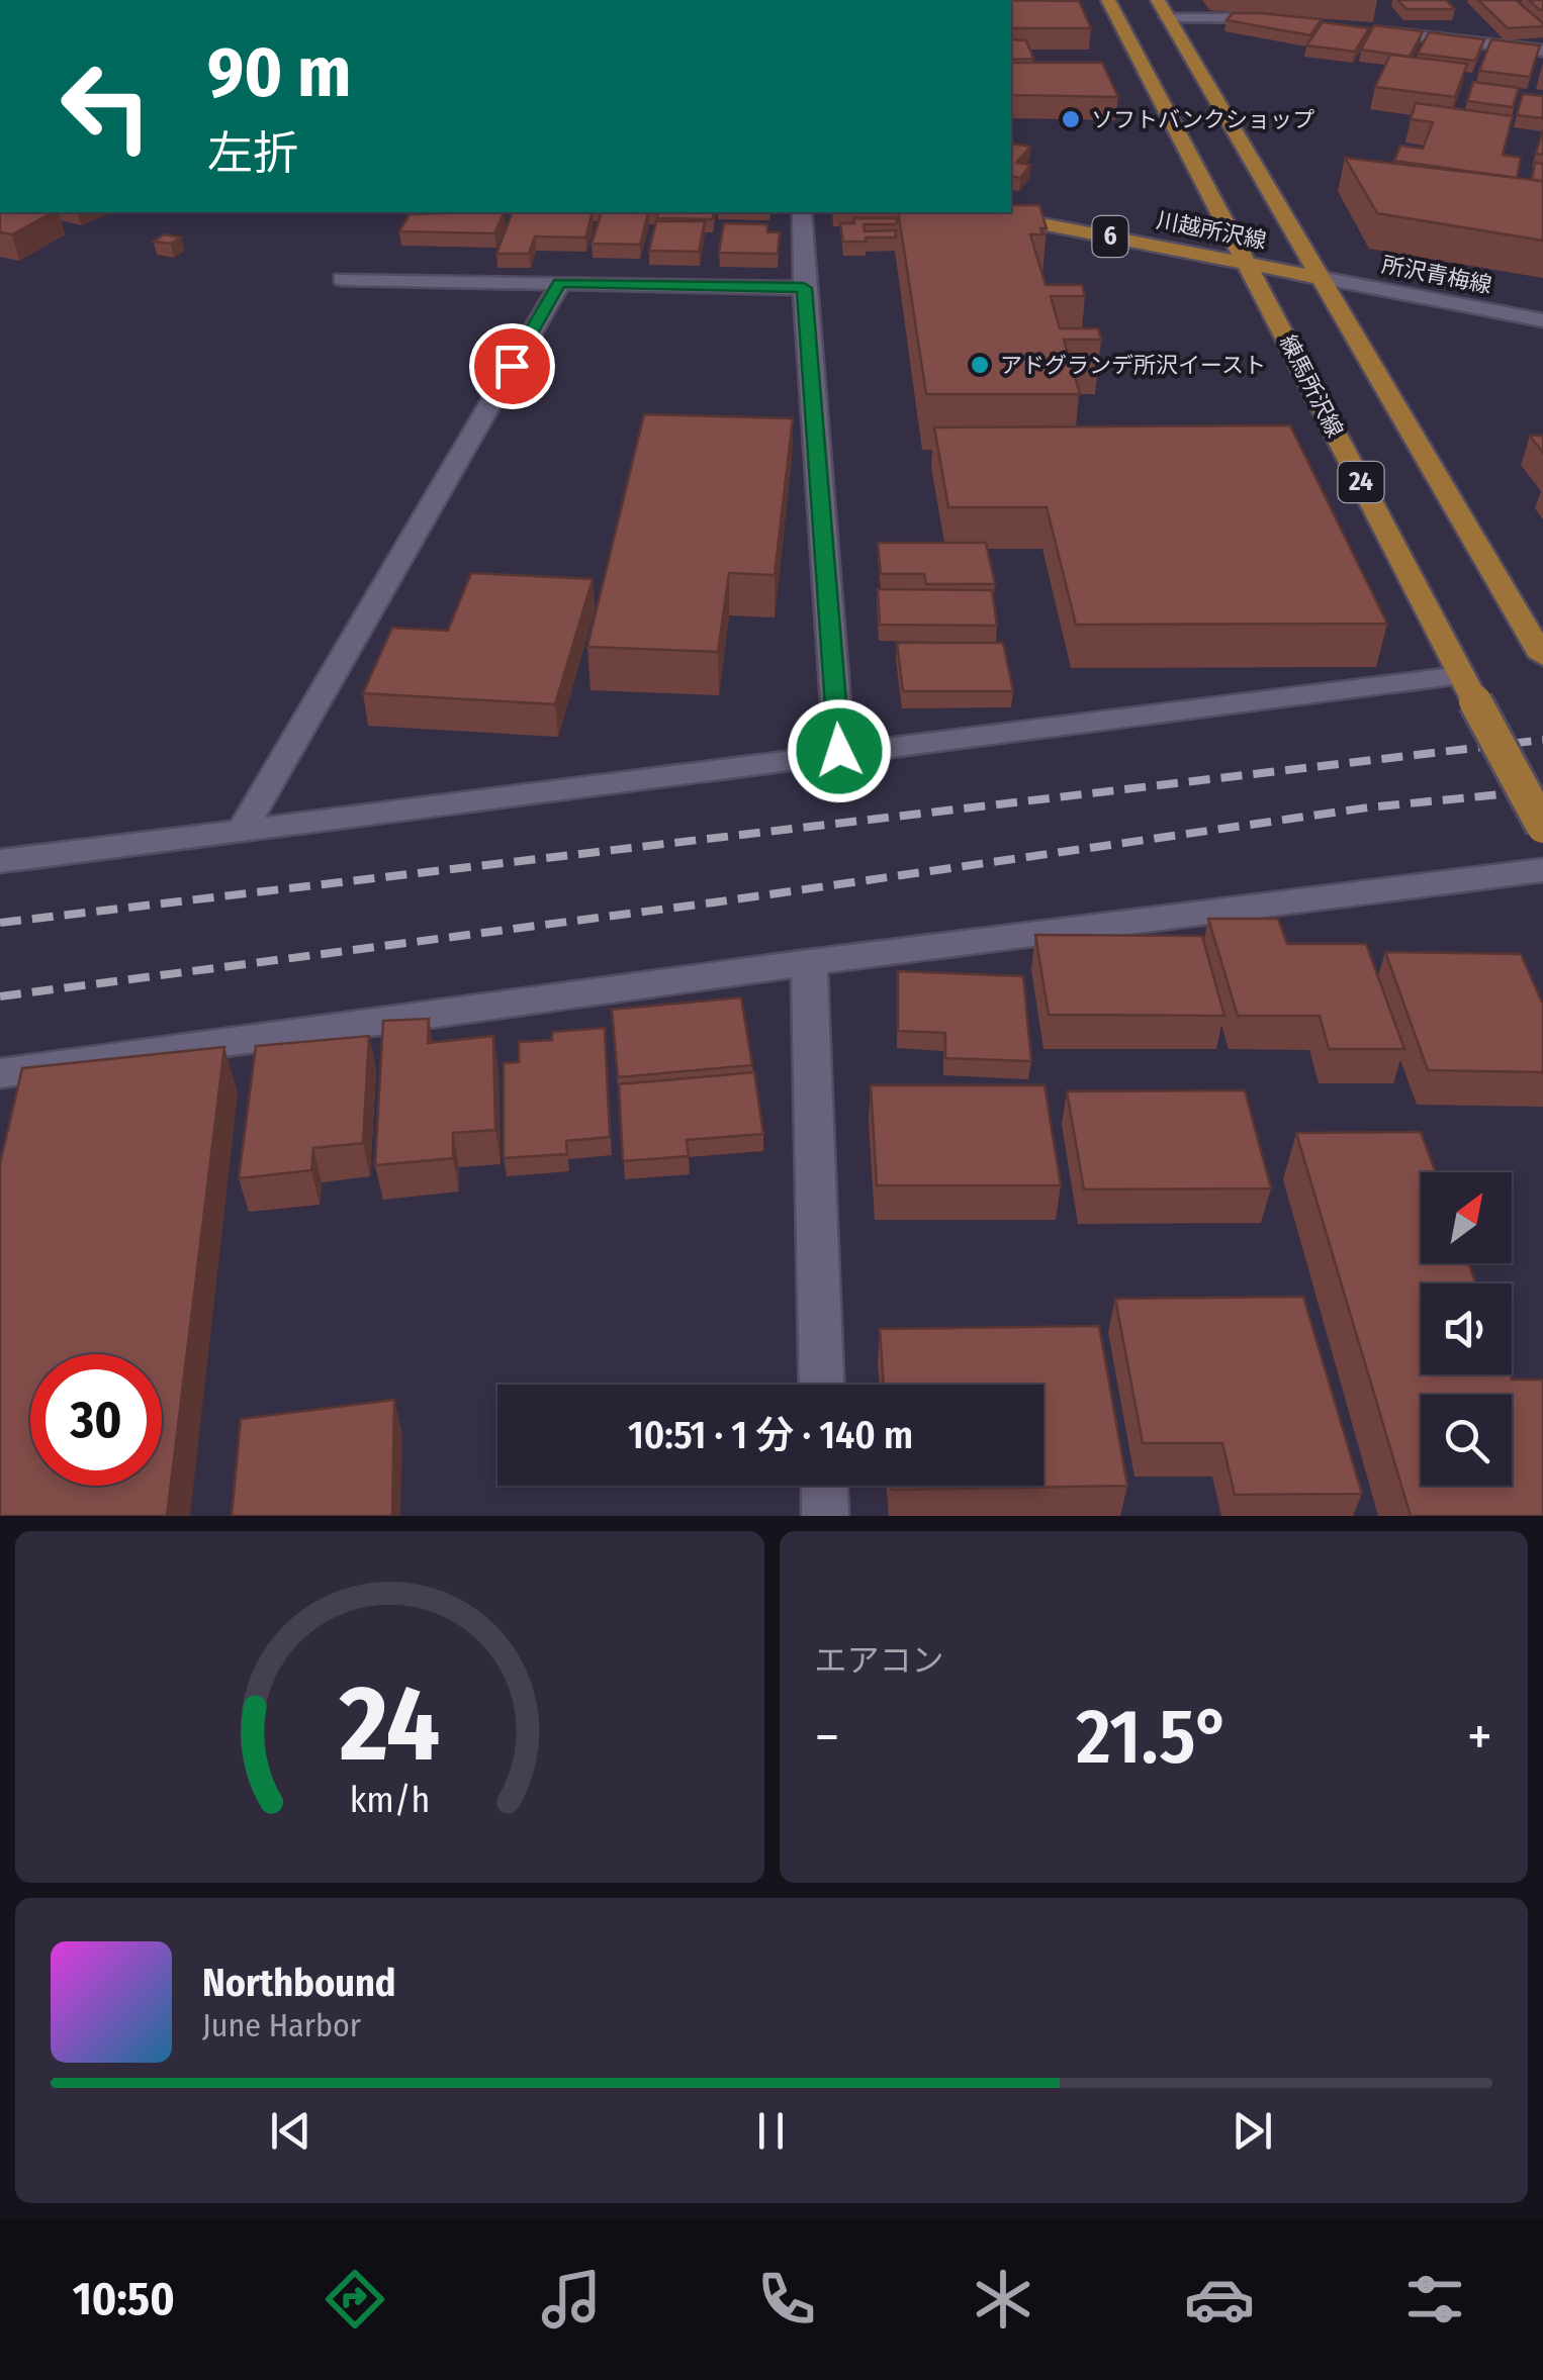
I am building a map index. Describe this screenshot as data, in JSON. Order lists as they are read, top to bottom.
{
  "streets": {
    "main road": [
      "川越所沢線",
      "6",
      "練馬所沢線",
      "24"
    ],
    "street": ["所沢青梅線"]
  },
  "crossings": [
    ["川越所沢線", "所沢青梅線"],
    ["川越所沢線", "練馬所沢線"],
    ["川越所沢線", "24"],
    ["所沢青梅線", "24"]
  ],
  "places": ["ソフトバンクショップ", "アドグランデ所沢イースト"],
  "north": "top right",
  "page": {
    "turn": ["90 m", "左折"],
    "limit": "30",
    "trip": "10:51 · 1 分 · 140 m",
    "tile": "エアコン",
    "heat": ["−", "21.5°", "+"],
    "song": ["Northbound", "June Harbor"],
    "tabs": "10:50",
    "gauge": ["24", "km/h"]
  }
}
